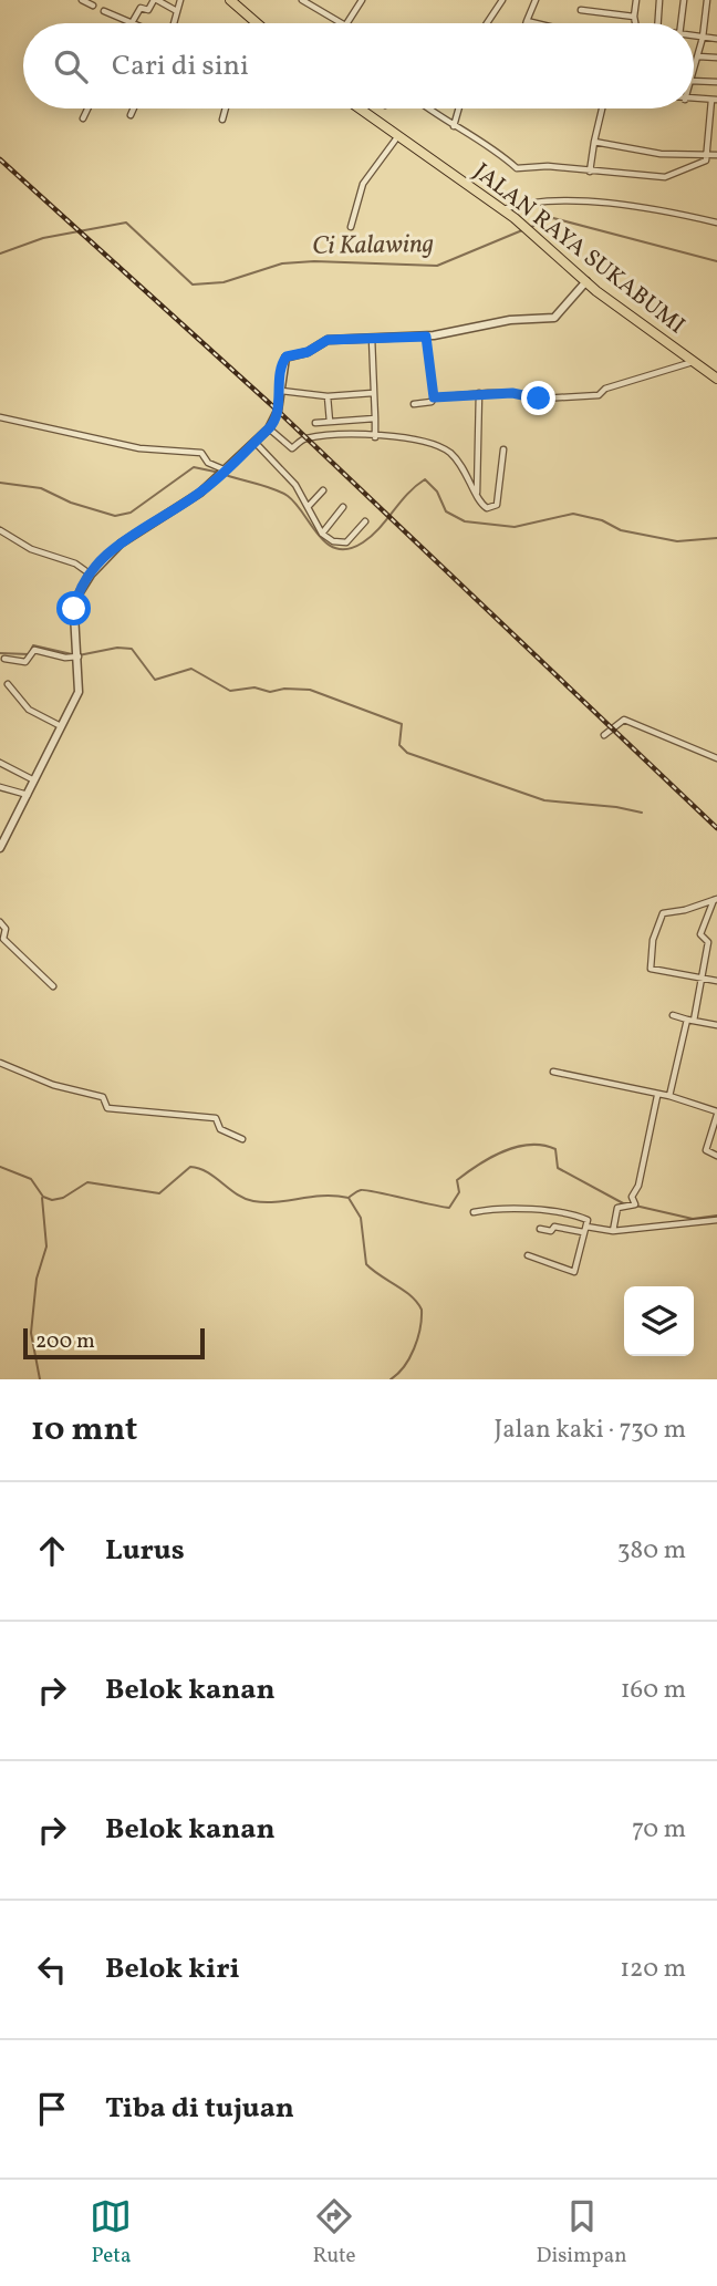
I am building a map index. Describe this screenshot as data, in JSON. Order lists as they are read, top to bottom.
{
  "streets": {
    "highway": ["JALAN RAYA SUKABUMI"]
  },
  "water": ["Ci Kalawing"],
  "scale_bar": "200 m",
  "page": {
    "search": "Cari di sini",
    "scale": "200 m",
    "heading": ["10 mnt", "Jalan kaki · 730 m"],
    "list": [
      ["Lurus", "380 m"],
      ["Belok kanan", "160 m"],
      ["Belok kanan", "70 m"],
      ["Belok kiri", "120 m"],
      "Tiba di tujuan"
    ],
    "nav": ["Peta", "Rute", "Disimpan"]
  }
}
